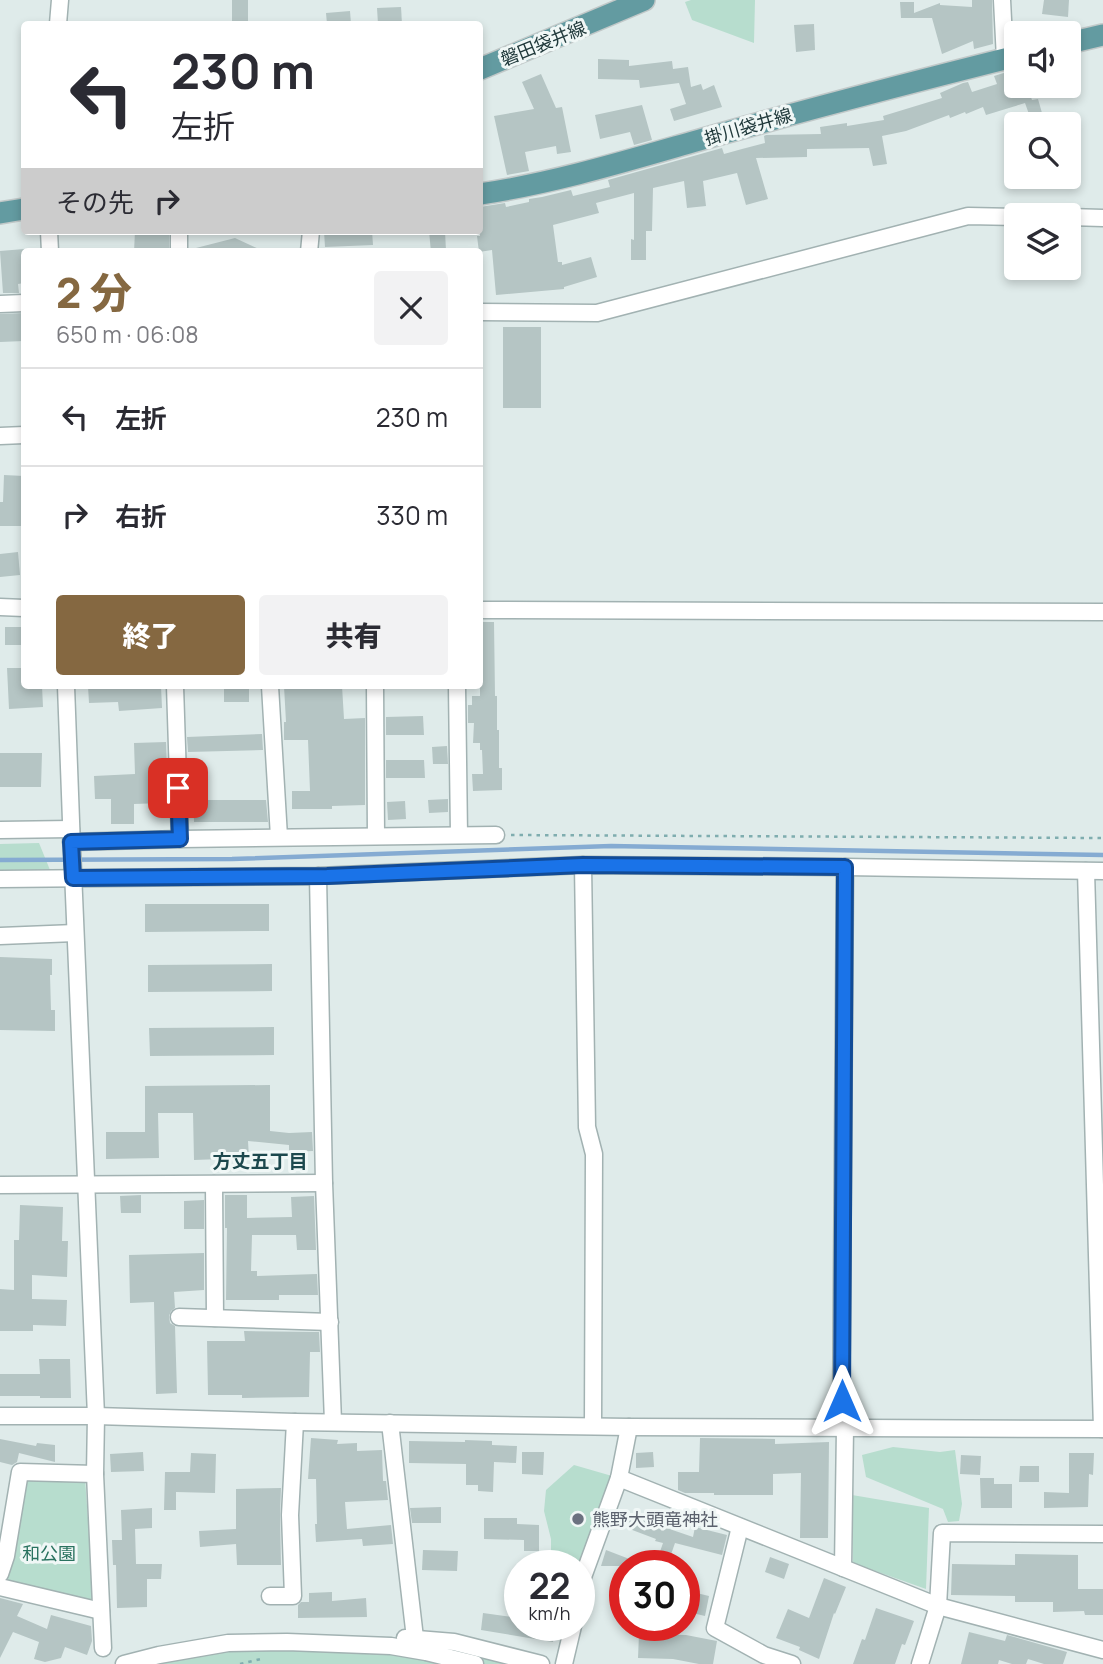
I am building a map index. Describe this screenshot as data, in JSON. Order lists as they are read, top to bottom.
{
  "streets": {
    "main road": ["磐田袋井線", "掛川袋井線"]
  },
  "districts": ["方丈五丁目"],
  "parks": ["和公園"],
  "places": ["熊野大頭竜神社"],
  "page": {
    "turn": ["230 m", "左折"],
    "then": "その先",
    "heading": ["2 分", "650 m · 06:08"],
    "list": [
      {
        "name": "左折",
        "value": "230 m"
      },
      {
        "name": "右折",
        "value": "330 m"
      }
    ],
    "buttons": ["終了", "共有"],
    "speed": "22 km/h",
    "limit": "30"
  }
}
